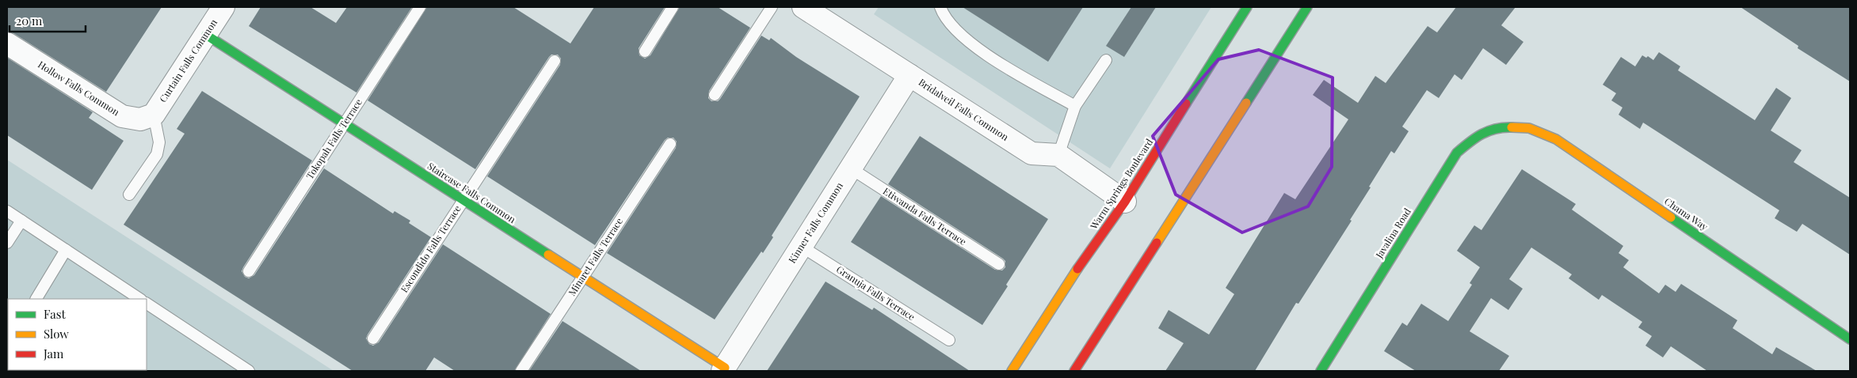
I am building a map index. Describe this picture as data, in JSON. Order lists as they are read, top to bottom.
{
  "streets": {
    "street": [
      "Curtain Falls Common",
      "Hollow Falls Common",
      "Bridalveil Falls Common",
      "Warm Springs Boulevard",
      "Staircase Falls Common",
      "Chama Way",
      "Kinner Falls Common",
      "Javalina Road"
    ],
    "lane": [
      "Tokopah Falls Terrace",
      "Etiwanda Falls Terrace",
      "Escondido Falls Terrace",
      "Minaret Falls Terrace",
      "Granuja Falls Terrace"
    ]
  },
  "crossings": [
    ["Curtain Falls Common", "Hollow Falls Common"],
    ["Curtain Falls Common", "Staircase Falls Common"],
    ["Bridalveil Falls Common", "Kinner Falls Common"],
    ["Tokopah Falls Terrace", "Staircase Falls Common"],
    ["Staircase Falls Common", "Kinner Falls Common"],
    ["Staircase Falls Common", "Escondido Falls Terrace"],
    ["Staircase Falls Common", "Minaret Falls Terrace"],
    ["Chama Way", "Javalina Road"],
    ["Etiwanda Falls Terrace", "Kinner Falls Common"],
    ["Kinner Falls Common", "Granuja Falls Terrace"]
  ],
  "legend": ["Fast", "Slow", "Jam"],
  "scale_bar": "20 m"
}
